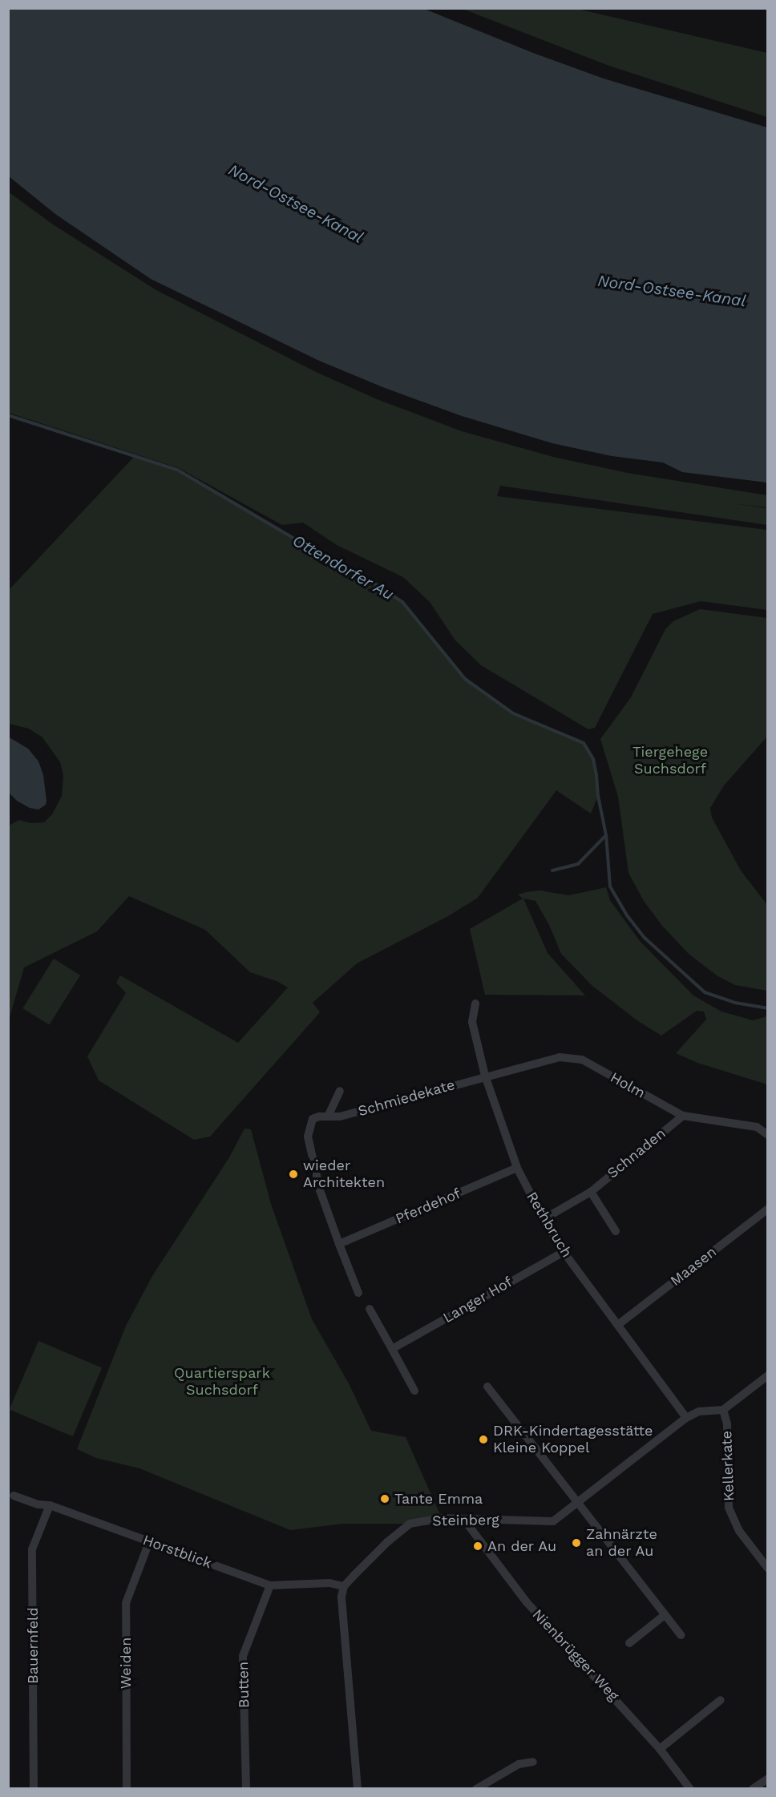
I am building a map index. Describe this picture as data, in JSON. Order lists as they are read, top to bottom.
{
  "streets": {
    "street": [
      "Holm",
      "Schmiedekate",
      "Schnaden",
      "Pferdehof",
      "Rethbruch",
      "Maasen",
      "Langer Hof",
      "Kellerkate",
      "Steinberg",
      "Horstblick",
      "Bauernfeld",
      "Nienbrügger Weg",
      "Weiden",
      "Butten"
    ]
  },
  "crossings": [
    ["Holm", "Schmiedekate"],
    ["Holm", "Schnaden"],
    ["Holm", "Rethbruch"],
    ["Schmiedekate", "Pferdehof"],
    ["Schmiedekate", "Rethbruch"],
    ["Schnaden", "Rethbruch"],
    ["Pferdehof", "Rethbruch"],
    ["Rethbruch", "Maasen"],
    ["Rethbruch", "Langer Hof"],
    ["Rethbruch", "Steinberg"],
    ["Kellerkate", "Steinberg"],
    ["Steinberg", "Horstblick"],
    ["Steinberg", "Nienbrügger Weg"],
    ["Horstblick", "Bauernfeld"],
    ["Horstblick", "Weiden"],
    ["Horstblick", "Butten"]
  ],
  "water": ["Nord-Ostsee-Kanal", "Ottendorfer Au"],
  "parks": ["Tiergehege Suchsdorf", "Quartierspark Suchsdorf"],
  "places": [
    "wieder Architekten",
    "DRK-Kindertagesstätte Kleine Koppel",
    "Tante Emma",
    "Zahnärzte an der Au",
    "An der Au"
  ]
}
